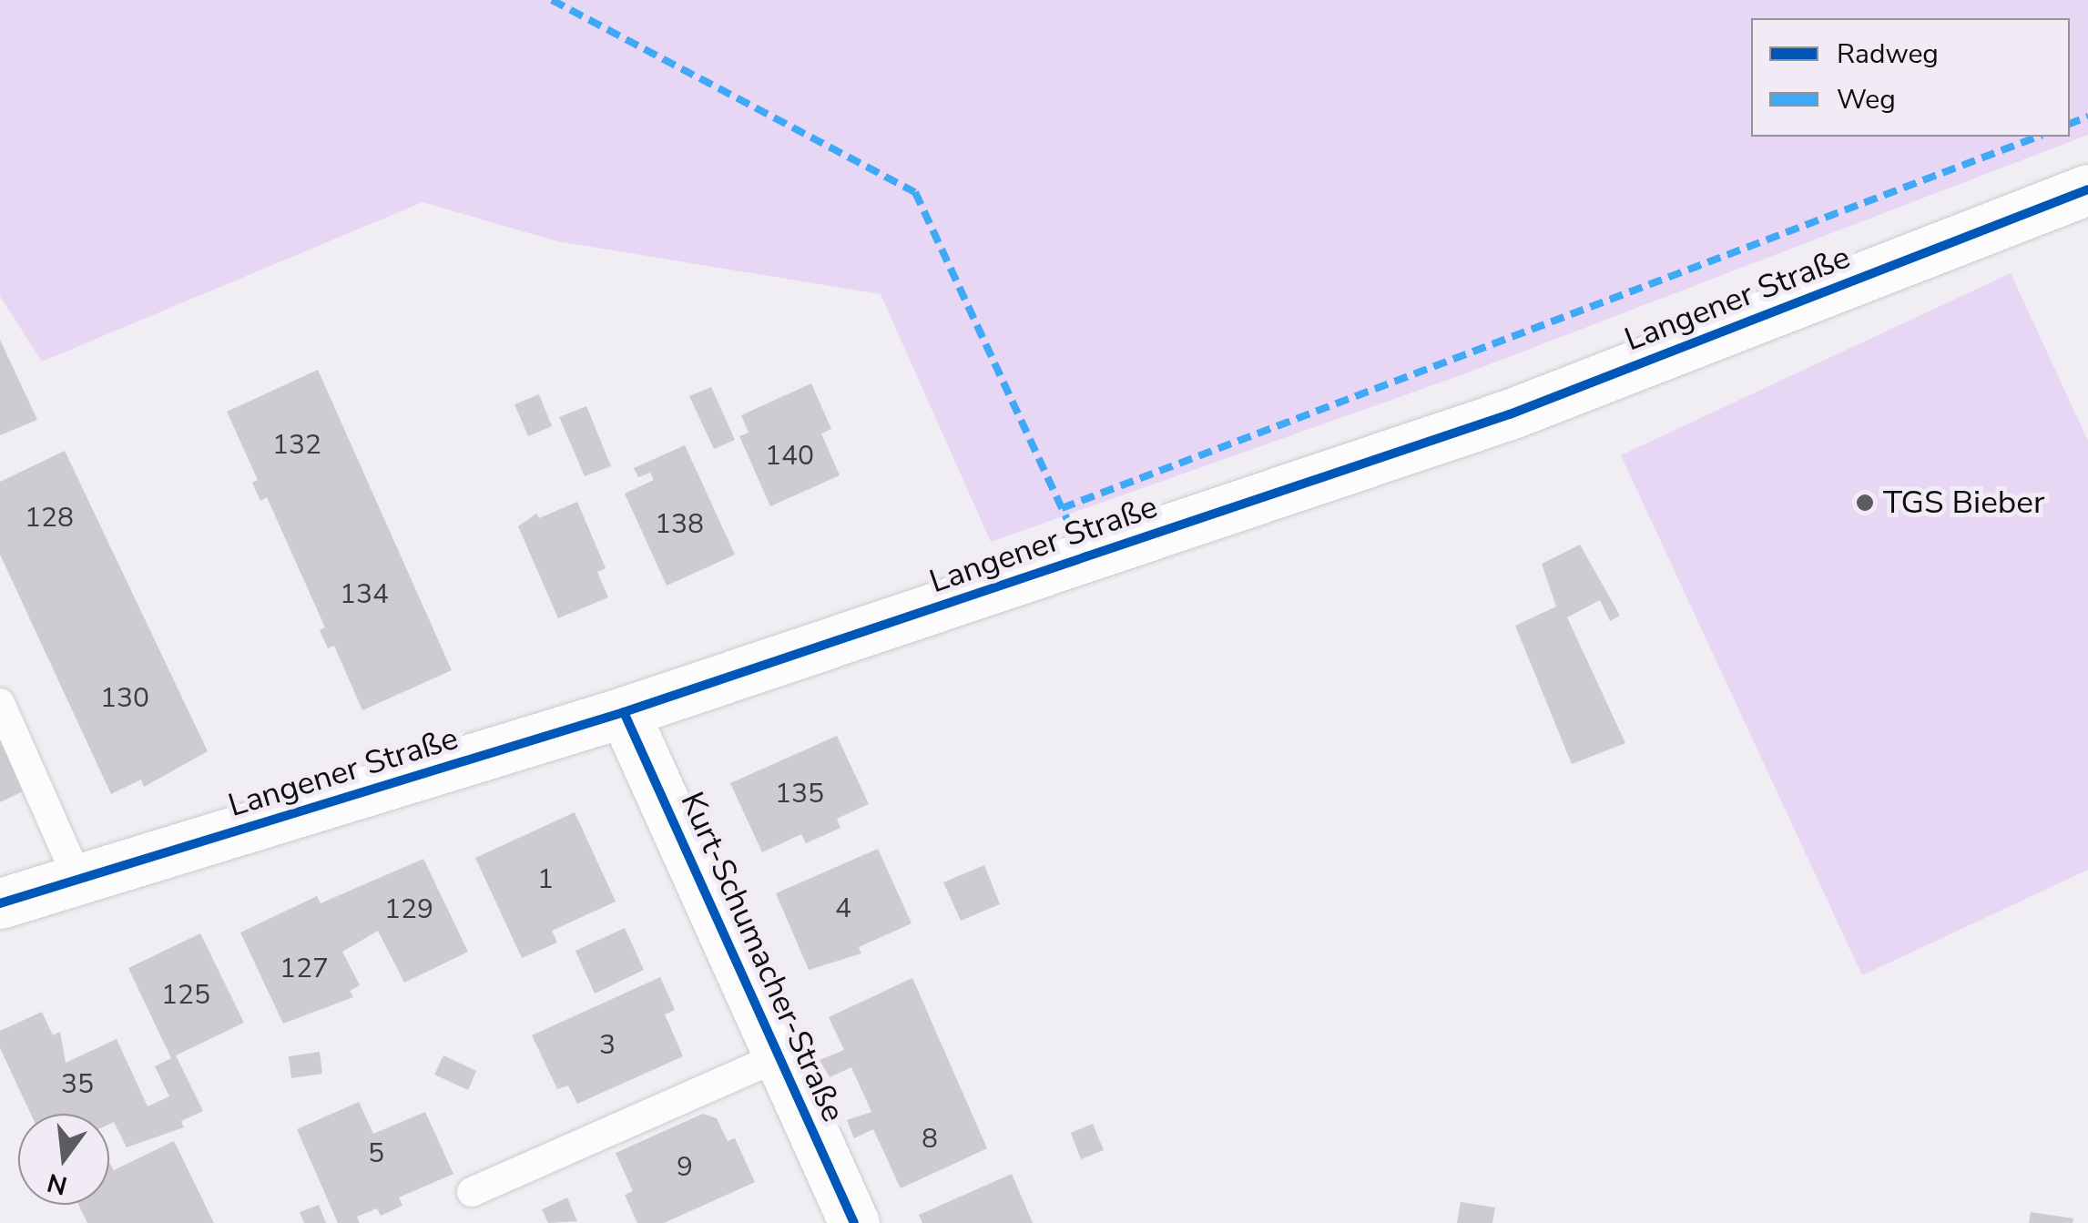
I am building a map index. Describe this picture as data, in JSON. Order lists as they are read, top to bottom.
{
  "streets": {
    "street": ["Langener Straße", "Kurt-Schumacher-Straße"]
  },
  "crossings": [
    ["Langener Straße", "Kurt-Schumacher-Straße"]
  ],
  "places": ["TGS Bieber"],
  "house_numbers": [
    "132",
    "140",
    "128",
    "138",
    "134",
    "130",
    "135",
    "1",
    "4",
    "129",
    "127",
    "125",
    "3",
    "35",
    "8",
    "5",
    "9"
  ],
  "legend": ["Radweg", "Weg"],
  "north": "bottom"
}
